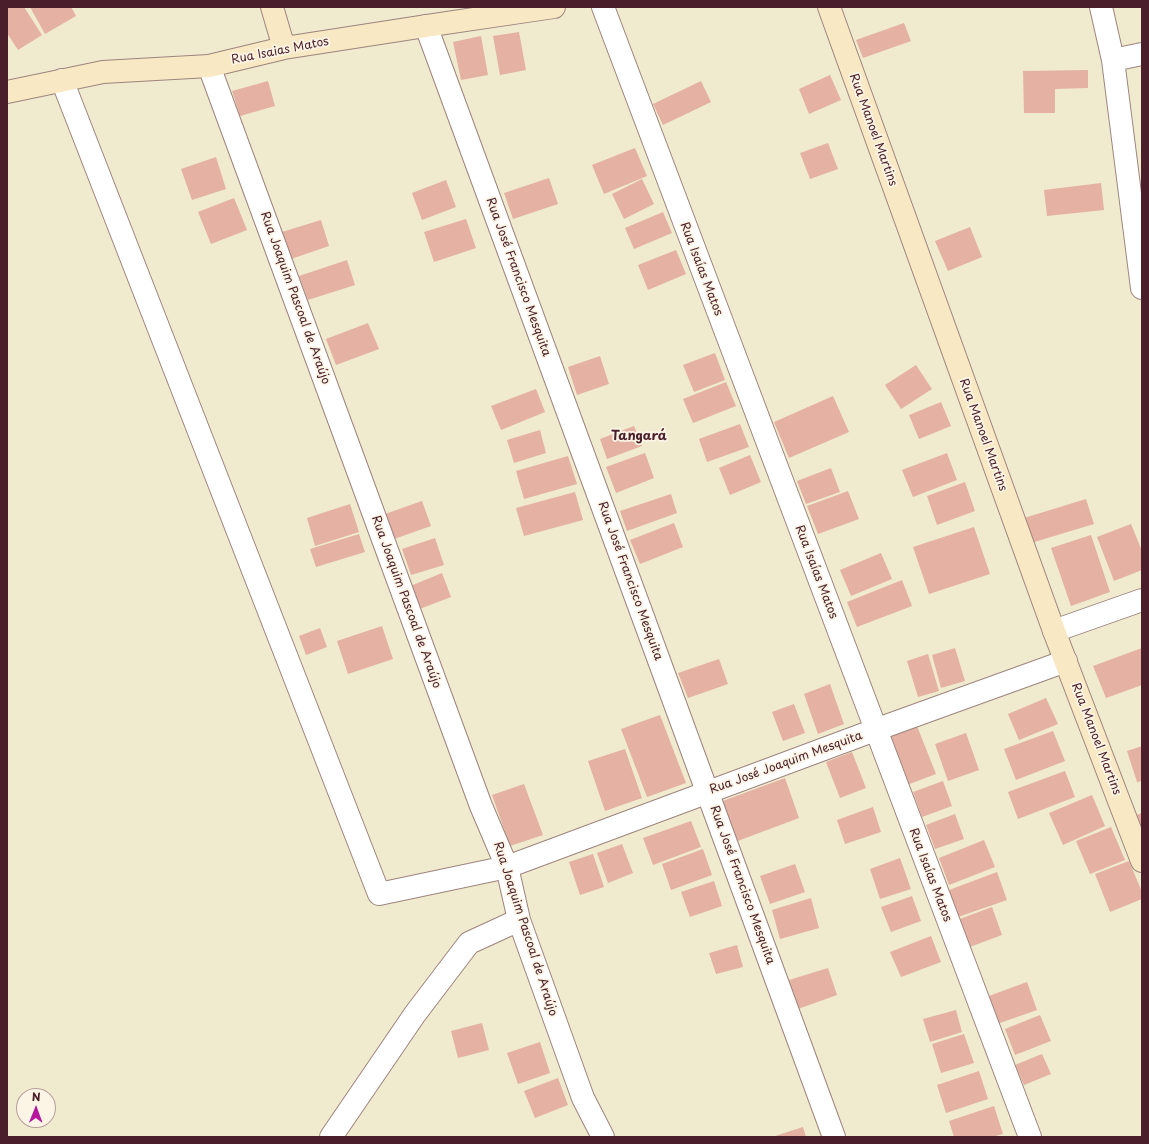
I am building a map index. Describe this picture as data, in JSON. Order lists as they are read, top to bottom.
{
  "streets": {
    "street": [
      "Rua Isaias Matos",
      "Rua Manoel Martins",
      "Rua Isaías Matos",
      "Rua José Francisco Mesquita",
      "Rua Joaquim Pascoal de Araújo",
      "Rua José Joaquim Mesquita"
    ]
  },
  "crossings": [
    ["Rua Isaias Matos", "Rua José Francisco Mesquita"],
    ["Rua Isaias Matos", "Rua Joaquim Pascoal de Araújo"],
    ["Rua Isaias Matos", "Rua José Joaquim Mesquita"],
    ["Rua Manoel Martins", "Rua José Joaquim Mesquita"],
    ["Rua Isaías Matos", "Rua José Joaquim Mesquita"],
    ["Rua José Francisco Mesquita", "Rua José Joaquim Mesquita"],
    ["Rua Joaquim Pascoal de Araújo", "Rua José Joaquim Mesquita"]
  ],
  "districts": ["Tangará"],
  "north": "top"
}
